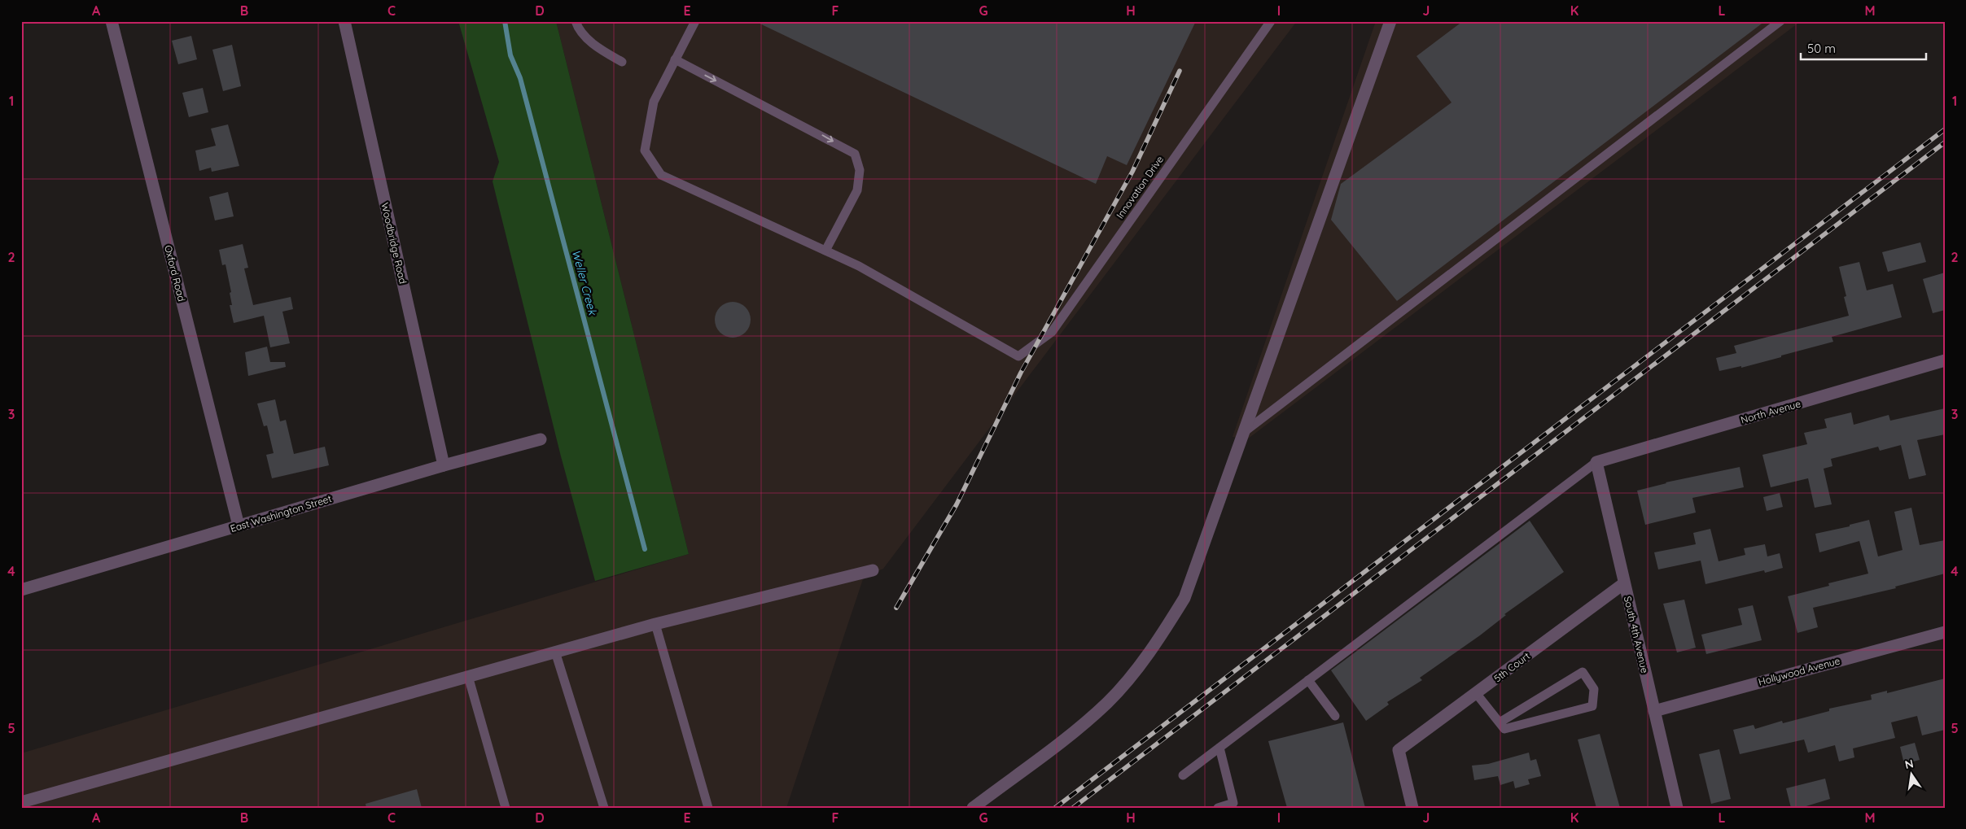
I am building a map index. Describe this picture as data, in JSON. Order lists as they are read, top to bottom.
{
  "streets": {
    "street": [
      "Woodbridge Road",
      "Oxford Road",
      "North Avenue",
      "East Washington Street",
      "South 4th Avenue",
      "5th Court",
      "Hollywood Avenue"
    ],
    "lane": ["Innovation Drive"]
  },
  "crossings": [
    ["Woodbridge Road", "East Washington Street"],
    ["Oxford Road", "East Washington Street"],
    ["North Avenue", "South 4th Avenue"],
    ["South 4th Avenue", "5th Court"],
    ["South 4th Avenue", "Hollywood Avenue"]
  ],
  "water": ["Weller Creek"],
  "scale_bar": "50 m",
  "north": "top",
  "grid": {
    "columns": [
      "A",
      "B",
      "C",
      "D",
      "E",
      "F",
      "G",
      "H",
      "I",
      "J",
      "K",
      "L",
      "M"
    ],
    "rows": [
      "1",
      "2",
      "3",
      "4",
      "5"
    ]
  }
}
